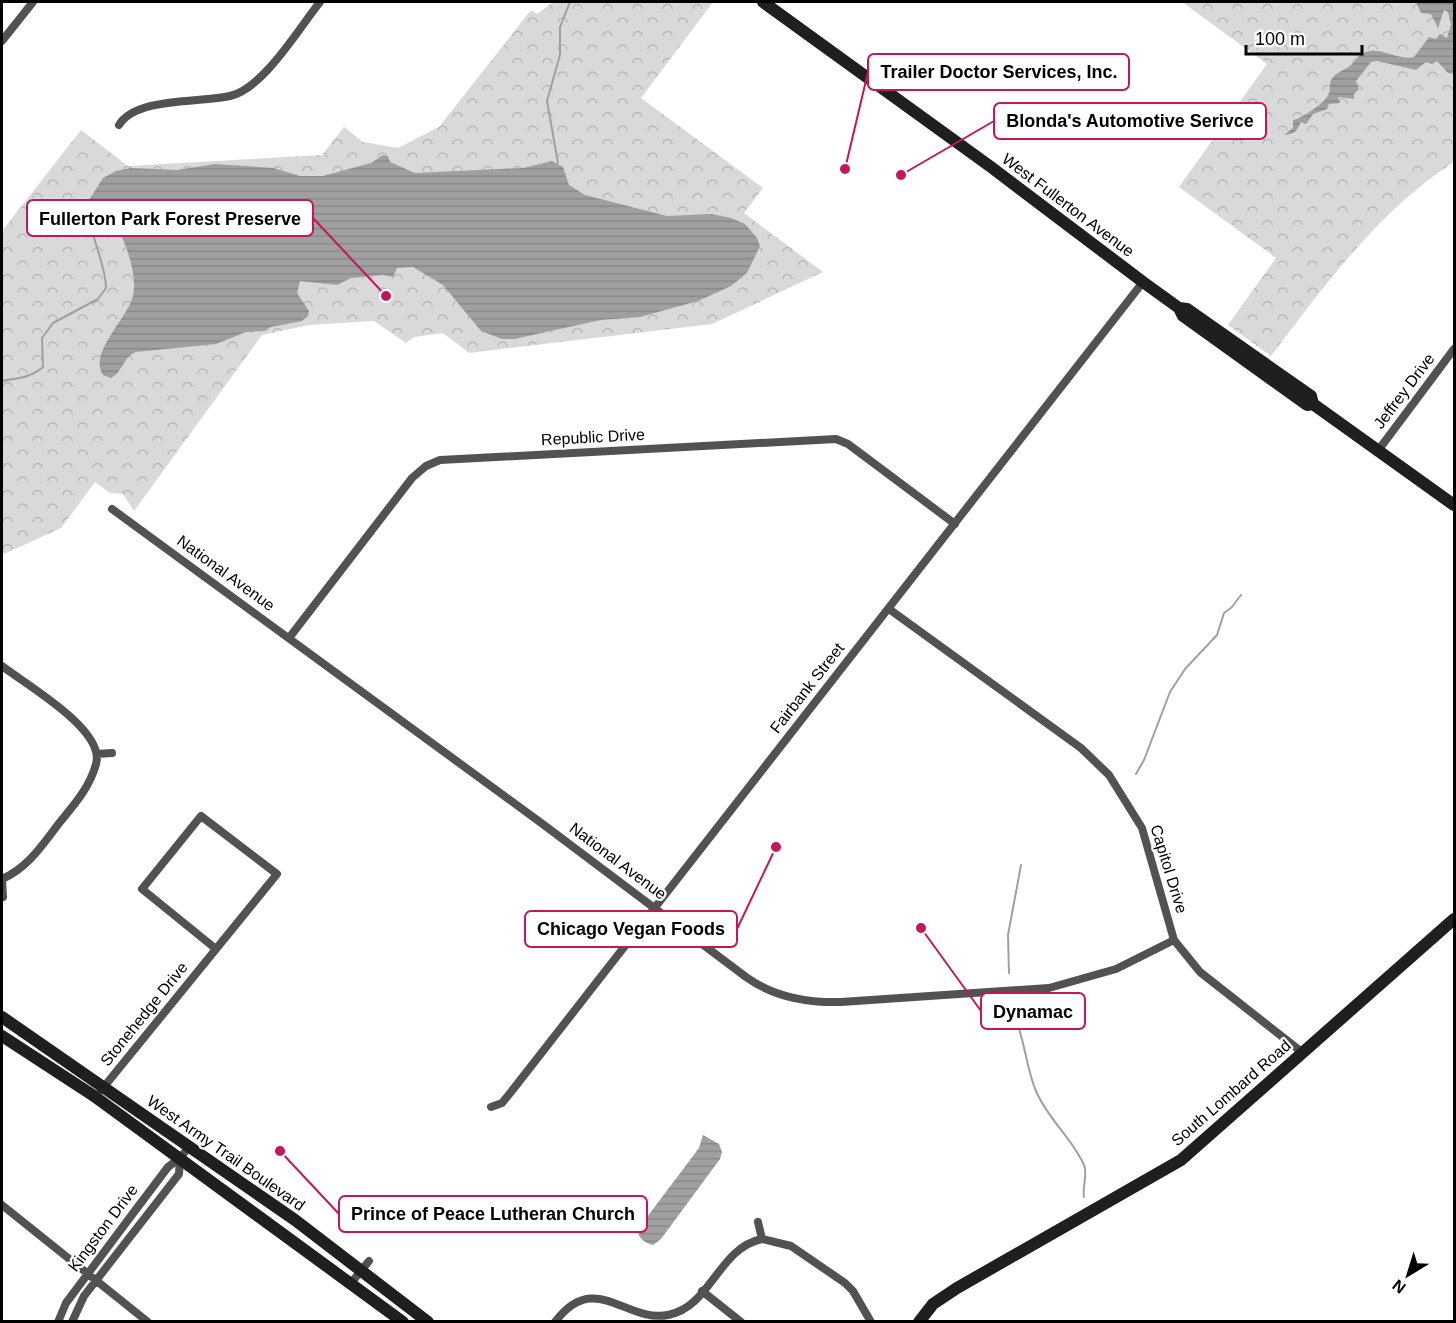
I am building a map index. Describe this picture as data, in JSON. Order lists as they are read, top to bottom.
{
  "streets": {
    "street": [
      "West Fullerton Avenue",
      "Jeffrey Drive",
      "Republic Drive",
      "National Avenue",
      "Fairbank Street",
      "Capitol Drive",
      "Stonehedge Drive",
      "South Lombard Road",
      "West Army Trail Boulevard",
      "Kingston Drive"
    ]
  },
  "crossings": [
    ["West Fullerton Avenue", "Jeffrey Drive"],
    ["West Fullerton Avenue", "Fairbank Street"],
    ["Republic Drive", "National Avenue"],
    ["Republic Drive", "Fairbank Street"],
    ["National Avenue", "Fairbank Street"],
    ["National Avenue", "Capitol Drive"],
    ["Fairbank Street", "Capitol Drive"],
    ["Capitol Drive", "South Lombard Road"],
    ["Stonehedge Drive", "West Army Trail Boulevard"],
    ["West Army Trail Boulevard", "Kingston Drive"]
  ],
  "places": [
    "Trailer Doctor Services, Inc.",
    "Blonda's Automotive Serivce",
    "Fullerton Park Forest Preserve",
    "Chicago Vegan Foods",
    "Dynamac",
    "Prince of Peace Lutheran Church"
  ],
  "scale_bar": "100 m",
  "north": "bottom left"
}
